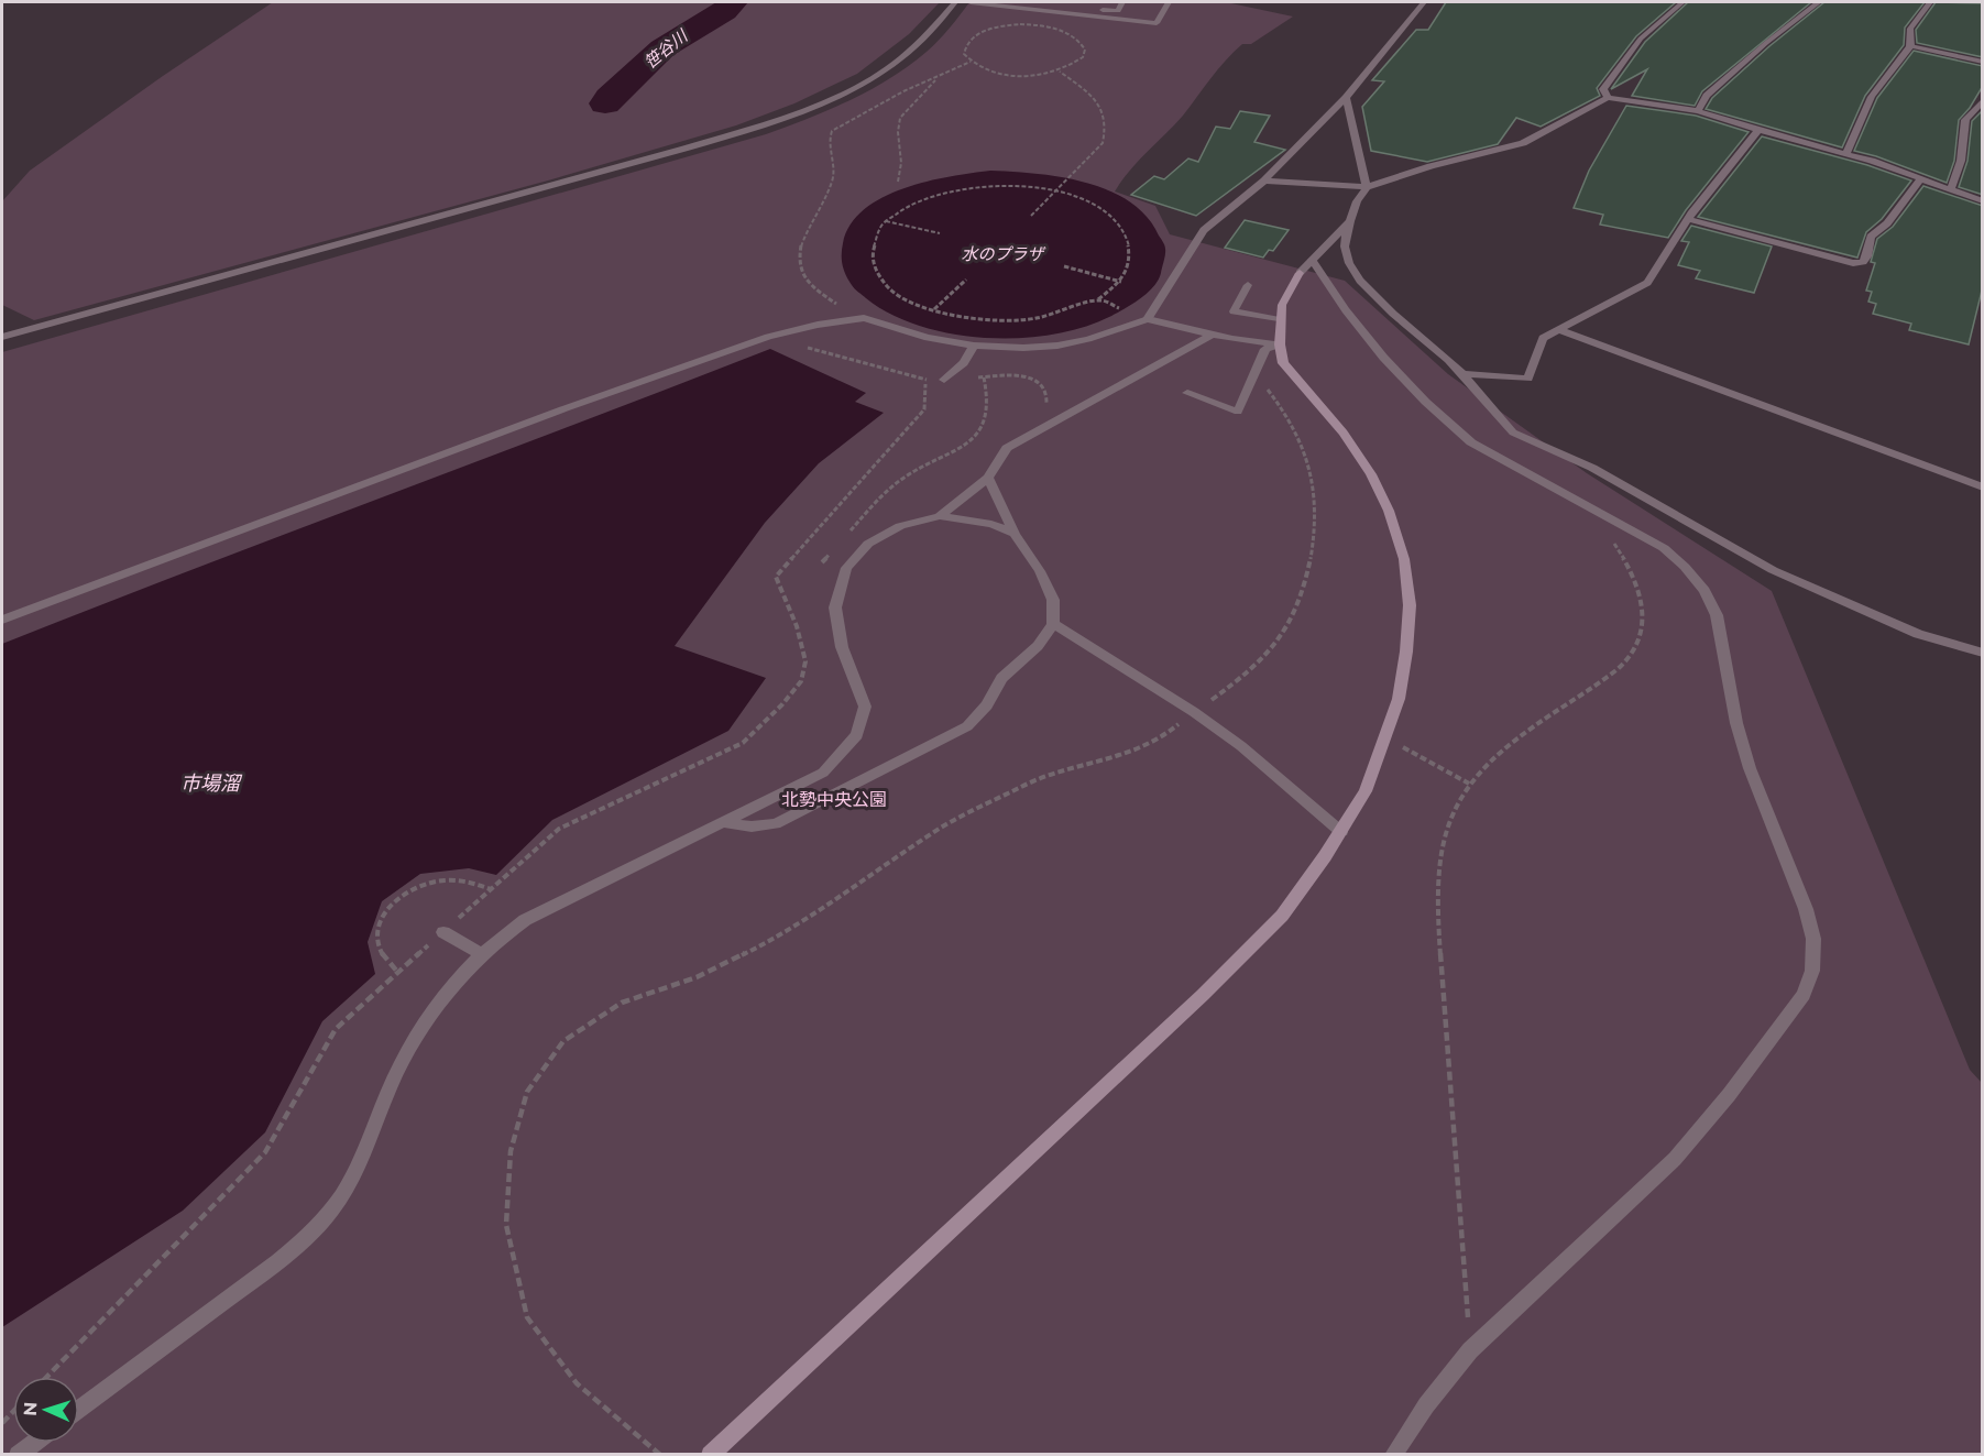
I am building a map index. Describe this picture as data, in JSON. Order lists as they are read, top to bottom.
{
  "water": ["笹谷川", "水のプラザ", "市場溜"],
  "parks": ["北勢中央公園"],
  "north": "left"
}
